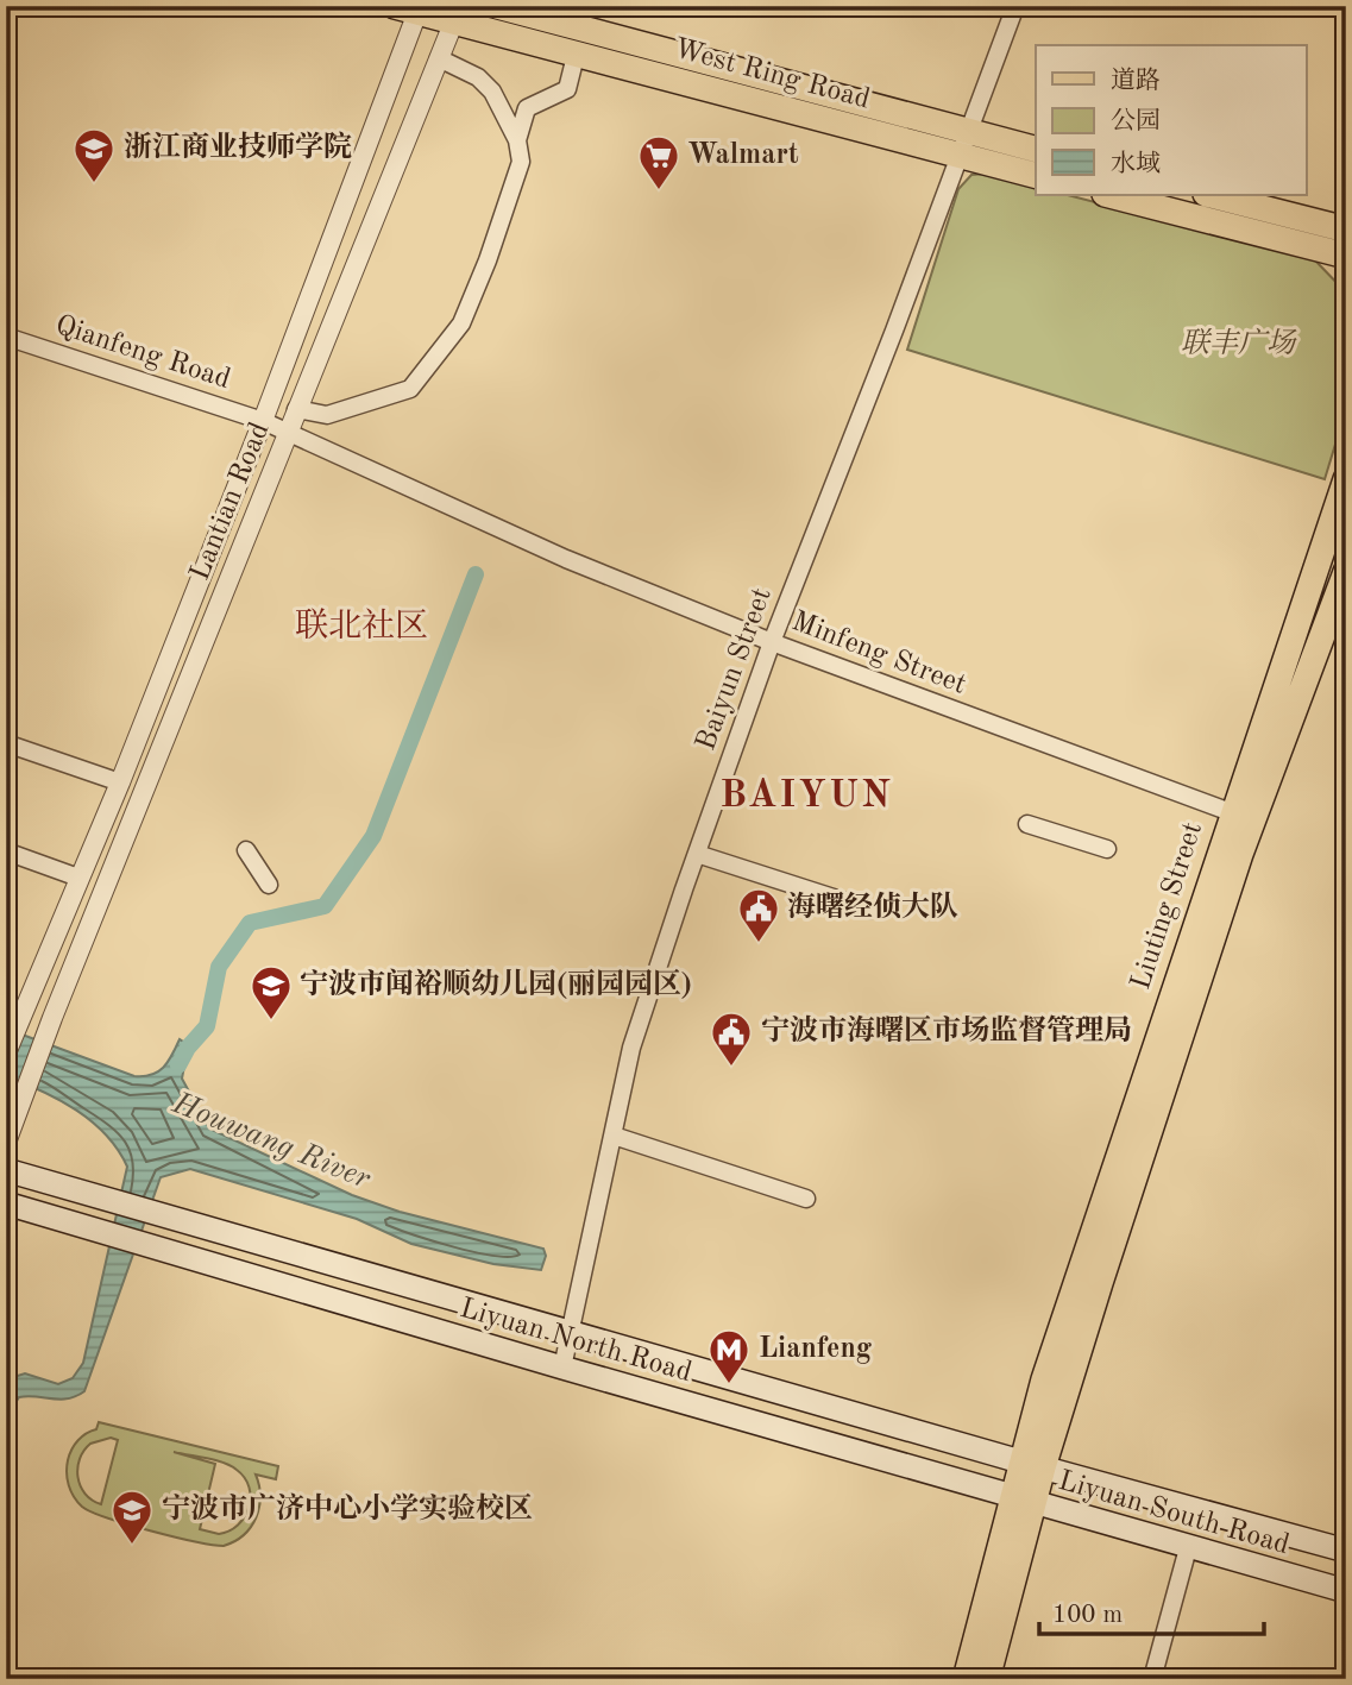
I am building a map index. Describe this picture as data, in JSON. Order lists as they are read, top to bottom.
{
  "streets": {
    "main road": [
      "West Ring Road",
      "Liuting Street",
      "Liyuan North Road",
      "Liyuan South Road"
    ],
    "street": [
      "Qianfeng Road",
      "Lantian Road",
      "Minfeng Street",
      "Baiyun Street"
    ]
  },
  "crossings": [
    ["West Ring Road", "Lantian Road"],
    ["West Ring Road", "Baiyun Street"],
    ["Qianfeng Road", "Lantian Road"],
    ["Qianfeng Road", "Minfeng Street"],
    ["Lantian Road", "Minfeng Street"],
    ["Minfeng Street", "Baiyun Street"],
    ["Minfeng Street", "Liuting Street"],
    ["Baiyun Street", "Liyuan North Road"],
    ["Liuting Street", "Liyuan North Road"],
    ["Liuting Street", "Liyuan South Road"],
    ["Liyuan North Road", "Liyuan South Road"]
  ],
  "districts": ["联北社区", "BAIYUN"],
  "water": ["Houwang River"],
  "parks": ["联丰广场"],
  "places": {
    "school or university": ["浙江商业技师学院", "宁波市闻裕顺幼儿园(丽园园区)", "宁波市广济中心小学实验校区"],
    "supermarket": ["Walmart"],
    "public building": ["海曙经侦大队", "宁波市海曙区市场监督管理局"],
    "metro station": ["Lianfeng"]
  },
  "legend": ["道路", "公园", "水域"],
  "scale_bar": "100 m"
}
